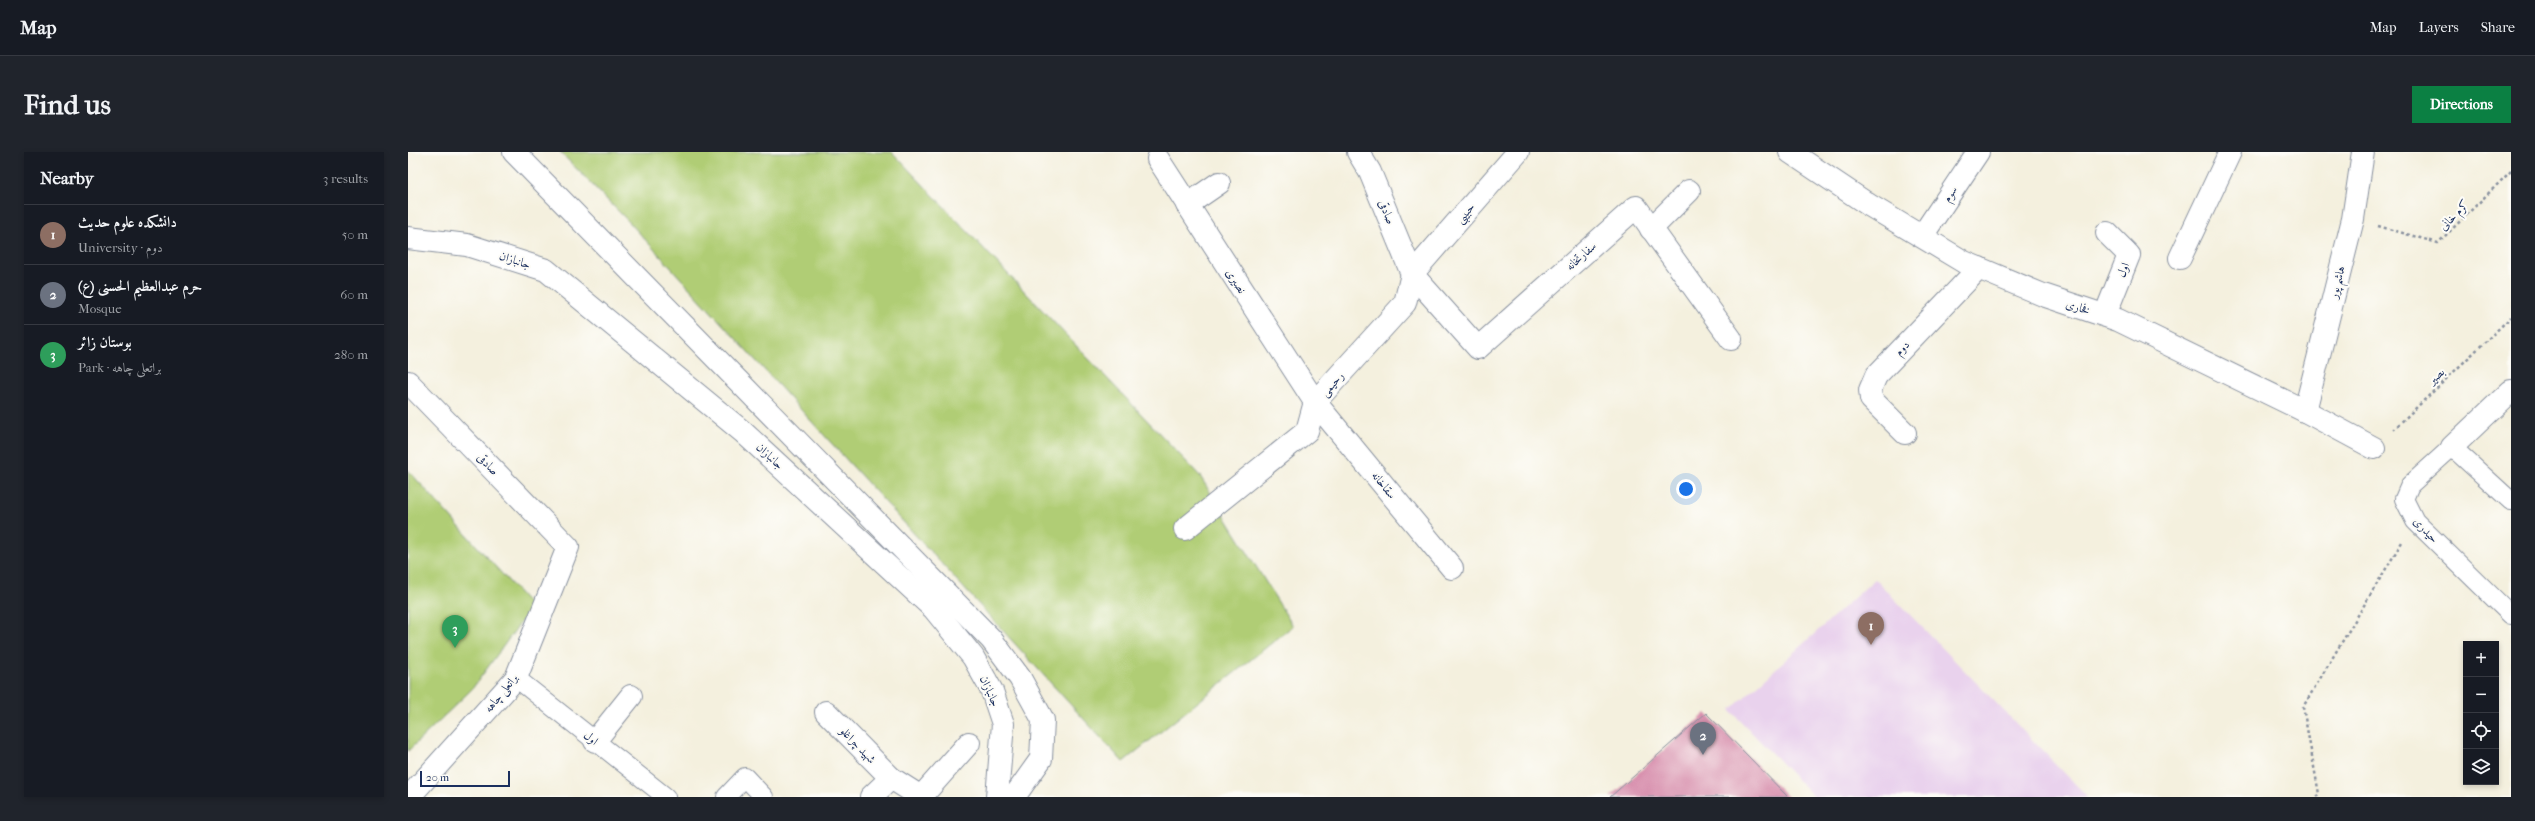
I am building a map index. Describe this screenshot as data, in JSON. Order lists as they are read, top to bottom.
{
  "streets": {
    "street": [
      "سوم",
      "صادقی",
      "حبیبی",
      "سفارتخانه",
      "جانبازان",
      "اول",
      "نصیری",
      "هاشم پور",
      "فخاری",
      "دوم",
      "رحیمی",
      "سقاخانه",
      "حیدری",
      "براتعلی چاهه",
      "شهید چراغلو"
    ],
    "path": ["کرم خانی", "بصیر"]
  },
  "crossings": [
    ["سوم", "فخاری"],
    ["صادقی", "حبیبی"],
    ["صادقی", "سفارتخانه"],
    ["صادقی", "رحیمی"],
    ["صادقی", "براتعلی چاهه"],
    ["حبیبی", "سفارتخانه"],
    ["حبیبی", "رحیمی"],
    ["کرم خانی", "هاشم پور"],
    ["سفارتخانه", "رحیمی"],
    ["اول", "فخاری"],
    ["اول", "براتعلی چاهه"],
    ["نصیری", "رحیمی"],
    ["نصیری", "سقاخانه"],
    ["هاشم پور", "فخاری"],
    ["فخاری", "دوم"],
    ["فخاری", "بصیر"],
    ["رحیمی", "سقاخانه"]
  ],
  "scale_bar": "20 m",
  "page": {
    "header": "Map",
    "nav": ["Map", "Layers", "Share"],
    "buttons": "Directions",
    "title": "Find us",
    "heading": ["Nearby", "3 results"],
    "list": [
      {
        "mark": "1",
        "name": "دانشکده علوم حدیث",
        "note": "University · دوم",
        "value": "50 m"
      },
      {
        "mark": "2",
        "name": "حرم عبدالعظیم الحسنی (ع)",
        "note": "Mosque",
        "value": "60 m"
      },
      {
        "mark": "3",
        "name": "بوستان زائر",
        "note": "Park · براتعلی چاهه",
        "value": "280 m"
      }
    ],
    "pins": ["1", "3", "2"],
    "map_buttons": ["+", "−"],
    "scale": "20 m"
  }
}
